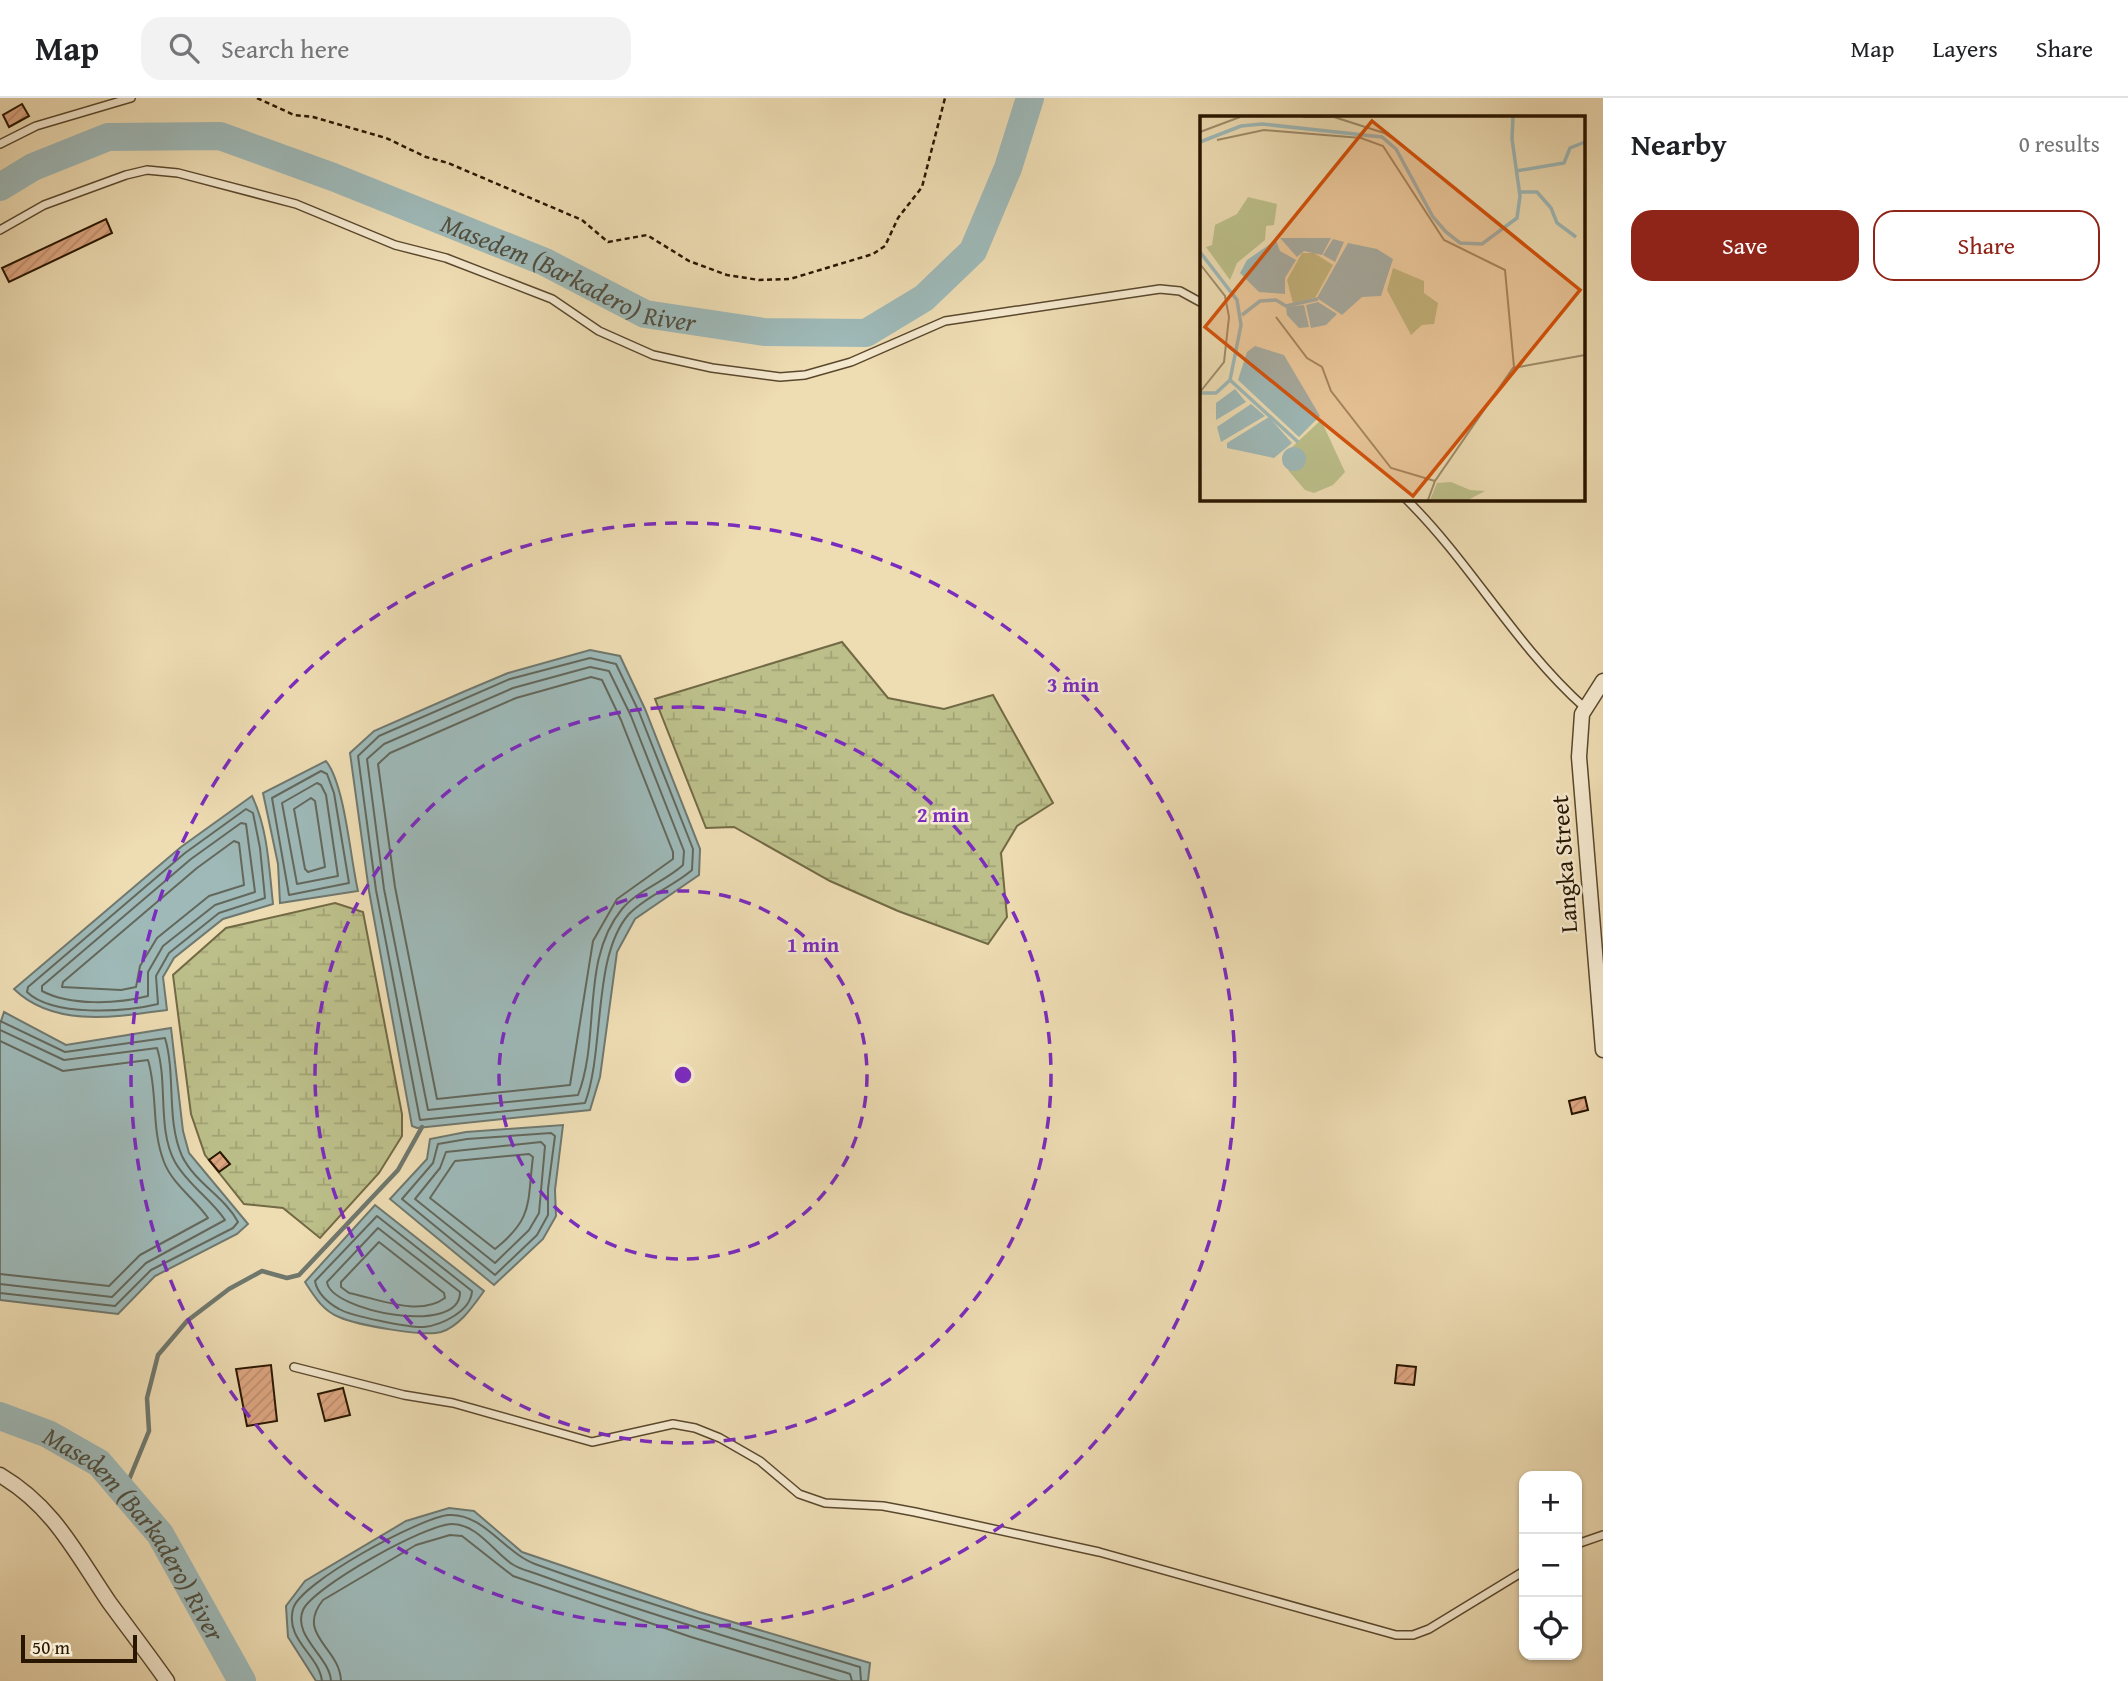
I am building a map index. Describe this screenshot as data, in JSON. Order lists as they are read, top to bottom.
{
  "streets": {
    "street": ["Langka Street"]
  },
  "water": ["Masedem (Barkadero) River"],
  "scale_bar": "50 m",
  "page": {
    "header": "Map",
    "search": "Search here",
    "nav": ["Map", "Layers", "Share"],
    "heading": ["Nearby", "0 results"],
    "buttons": ["Save", "Share"],
    "map_buttons": ["+", "−"],
    "scale": "50 m"
  },
  "rings": ["3 min", "2 min", "1 min"]
}
